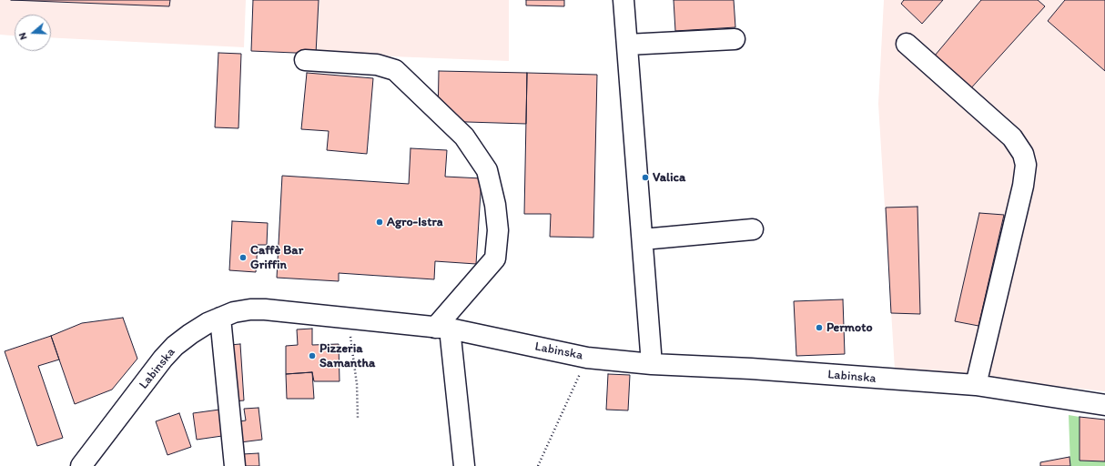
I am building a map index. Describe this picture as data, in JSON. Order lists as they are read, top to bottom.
{
  "streets": {
    "street": ["Labinska"]
  },
  "places": [
    "Valica",
    "Agro-Istra",
    "Caffè Bar Griffin",
    "Permoto",
    "Pizzeria Samantha"
  ],
  "north": "left"
}
